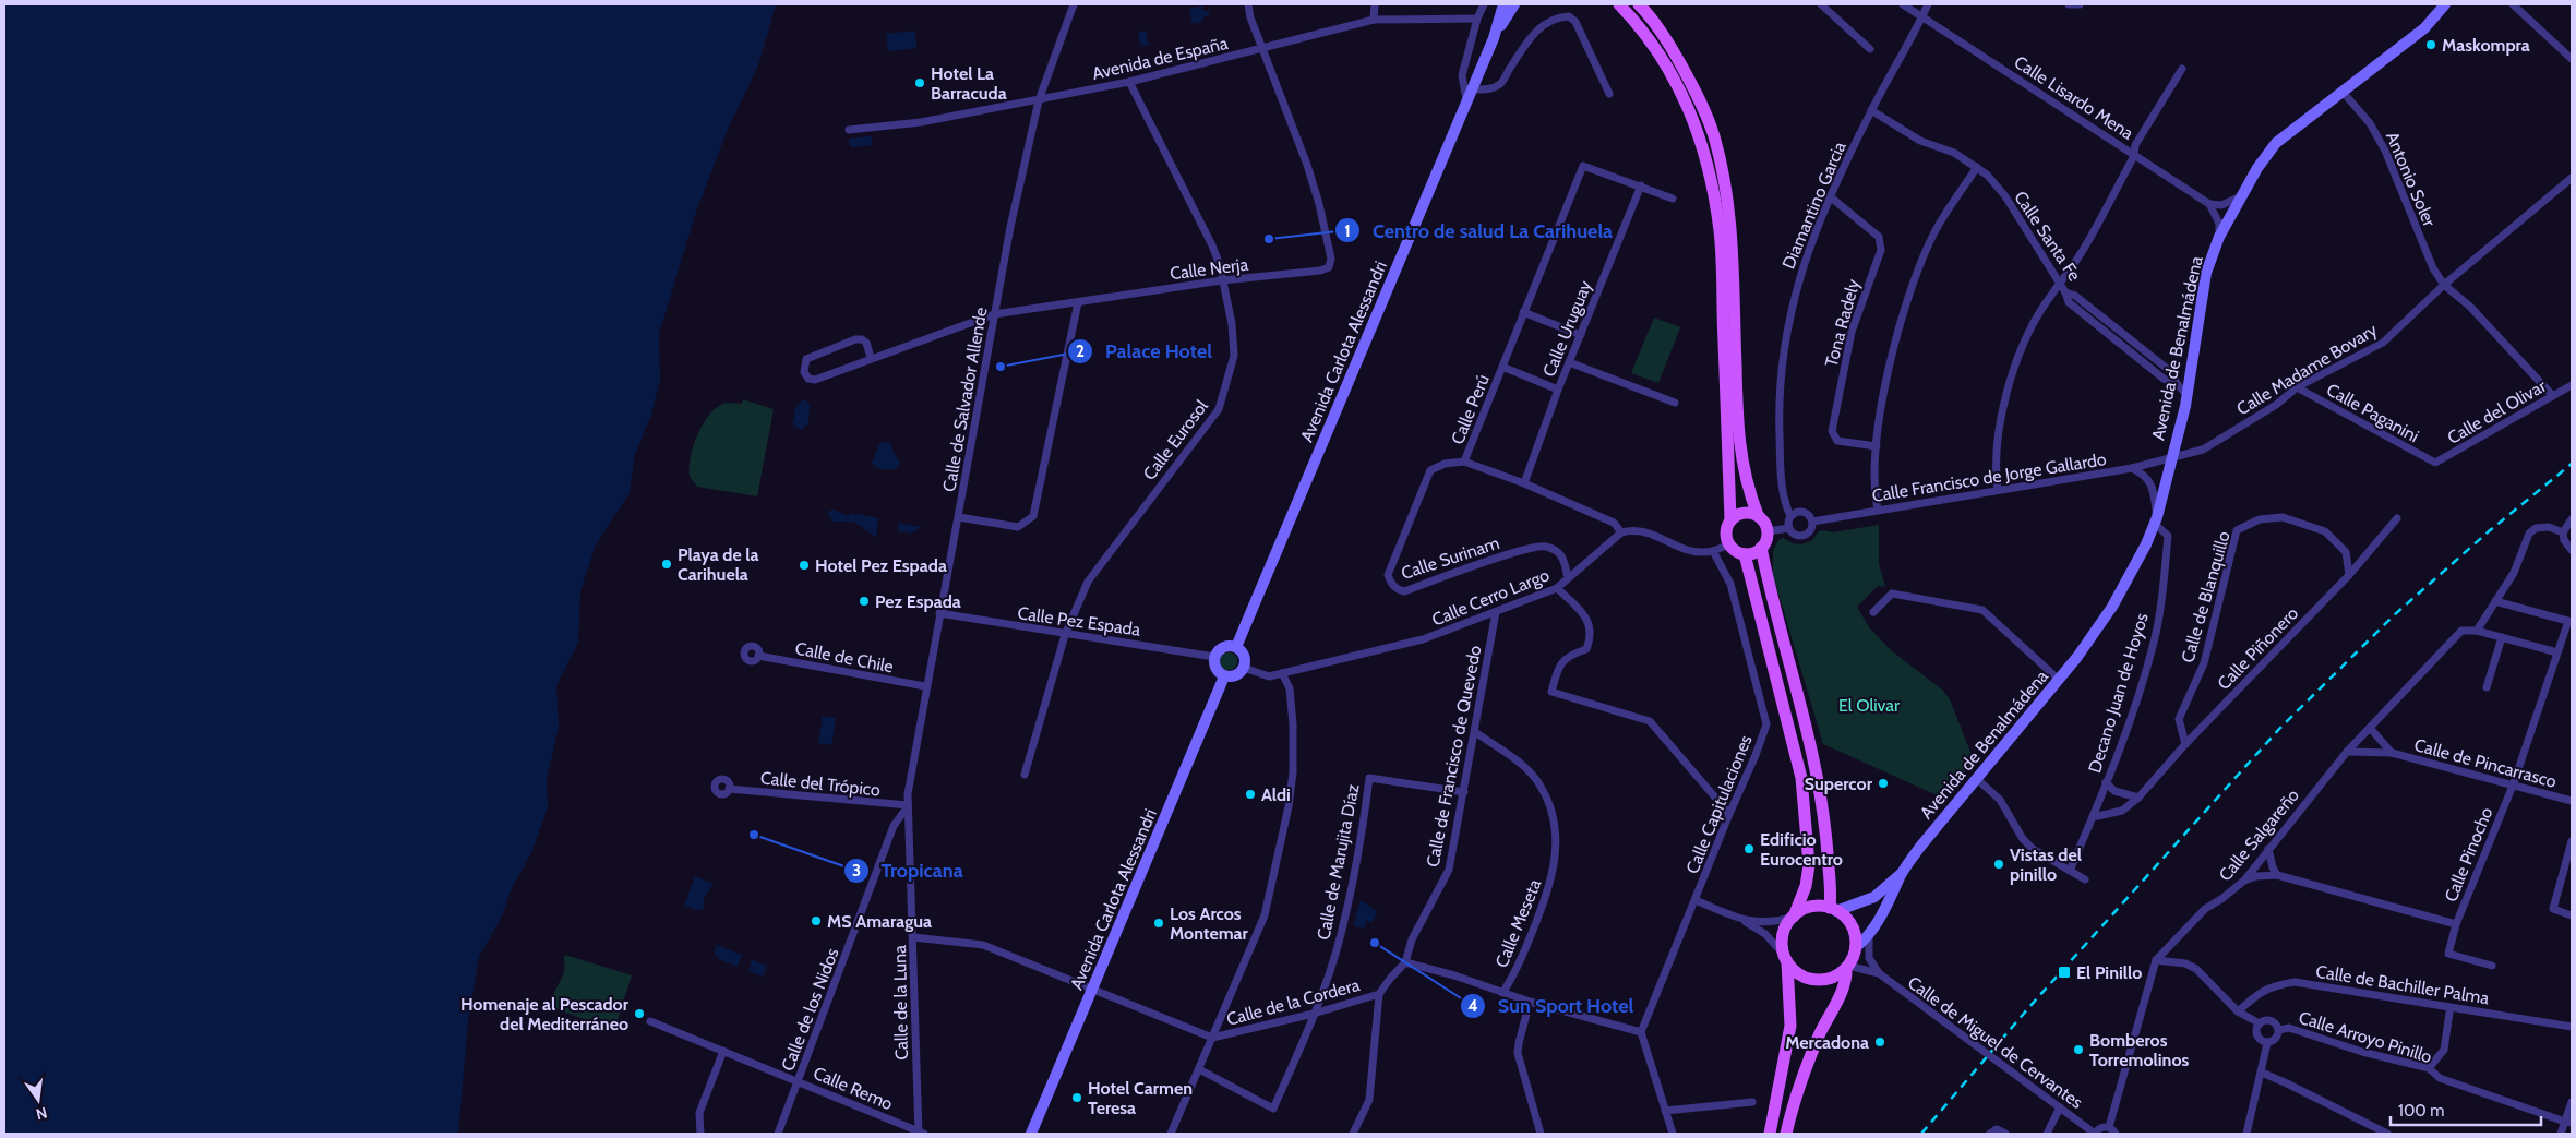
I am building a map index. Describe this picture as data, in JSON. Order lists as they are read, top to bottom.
{
  "streets": {
    "main road": ["Avenida de Benalmádena", "Avenida Carlota Alessandri"],
    "street": [
      "Avenida de España",
      "Calle Lisardo Mena",
      "Antonio Soler",
      "Diamantino Garcia",
      "Calle Santa Fe",
      "Calle Nerja",
      "Tona Radely",
      "Calle Uruguay",
      "Calle Madame Bovary",
      "Calle de Salvador Allende",
      "Calle Perú",
      "Calle del Olivar",
      "Calle Paganini",
      "Calle Eurosol",
      "Calle Francisco de Jorge Gallardo",
      "Calle Surinam",
      "Calle Cerro Largo",
      "Calle de Blanquillo",
      "Calle Pez Espada",
      "Calle Piñonero",
      "Calle de Chile",
      "Decano Juan de Hoyos",
      "Calle de Francisco de Quevedo",
      "Calle de Pincarrasco",
      "Calle del Trópico",
      "Calle Capitulaciones",
      "Calle Salgareño",
      "Calle Pinocho",
      "Calle de Marujita Díaz",
      "Calle Meseta",
      "Calle de Bachiller Palma",
      "Calle de la Cordera",
      "Calle de la Luna",
      "Calle de los Nidos",
      "Calle Arroyo Pinillo",
      "Calle de Miguel de Cervantes",
      "Calle Remo"
    ]
  },
  "crossings": [
    ["Avenida de España", "Calle Nerja"],
    ["Avenida de España", "Calle de Salvador Allende"],
    ["Avenida de España", "Calle Eurosol"],
    ["Calle Lisardo Mena", "Diamantino Garcia"],
    ["Antonio Soler", "Avenida de Benalmádena"],
    ["Antonio Soler", "Calle Madame Bovary"],
    ["Antonio Soler", "Calle del Olivar"],
    ["Diamantino Garcia", "Calle Santa Fe"],
    ["Diamantino Garcia", "Tona Radely"],
    ["Diamantino Garcia", "Calle Francisco de Jorge Gallardo"],
    ["Calle Santa Fe", "Avenida de Benalmádena"],
    ["Calle Nerja", "Calle de Salvador Allende"],
    ["Calle Nerja", "Calle Eurosol"],
    ["Calle Uruguay", "Calle Perú"],
    ["Avenida de Benalmádena", "Calle Madame Bovary"],
    ["Avenida de Benalmádena", "Calle Francisco de Jorge Gallardo"],
    ["Avenida de Benalmádena", "Decano Juan de Hoyos"],
    ["Avenida Carlota Alessandri", "Calle Cerro Largo"],
    ["Avenida Carlota Alessandri", "Calle Pez Espada"],
    ["Avenida Carlota Alessandri", "Calle de la Cordera"],
    ["Calle Madame Bovary", "Calle Paganini"],
    ["Calle Madame Bovary", "Calle Francisco de Jorge Gallardo"],
    ["Calle de Salvador Allende", "Calle Pez Espada"],
    ["Calle de Salvador Allende", "Calle de Chile"],
    ["Calle de Salvador Allende", "Calle del Trópico"],
    ["Calle de Salvador Allende", "Calle de la Luna"],
    ["Calle de Salvador Allende", "Calle de los Nidos"],
    ["Calle Perú", "Calle Surinam"],
    ["Calle del Olivar", "Calle Paganini"],
    ["Calle Eurosol", "Calle Pez Espada"],
    ["Calle Surinam", "Calle Cerro Largo"],
    ["Calle Cerro Largo", "Calle Pez Espada"],
    ["Calle Cerro Largo", "Calle de Francisco de Quevedo"],
    ["Calle de Blanquillo", "Calle Piñonero"],
    ["Calle Piñonero", "Decano Juan de Hoyos"],
    ["Calle de Francisco de Quevedo", "Calle de Marujita Díaz"],
    ["Calle de Francisco de Quevedo", "Calle Meseta"],
    ["Calle de Francisco de Quevedo", "Calle de la Cordera"],
    ["Calle de Pincarrasco", "Calle Salgareño"],
    ["Calle de Pincarrasco", "Calle Pinocho"],
    ["Calle del Trópico", "Calle de la Luna"],
    ["Calle del Trópico", "Calle de los Nidos"],
    ["Calle Salgareño", "Calle Pinocho"],
    ["Calle de Marujita Díaz", "Calle de la Cordera"],
    ["Calle de la Cordera", "Calle de la Luna"],
    ["Calle de la Luna", "Calle de los Nidos"],
    ["Calle de la Luna", "Calle Remo"],
    ["Calle de los Nidos", "Calle Remo"]
  ],
  "parks": ["El Olivar"],
  "places": {
    "other": [
      "Maskompra",
      "Hotel La Barracuda",
      "Centro de salud La Carihuela",
      "Palace Hotel",
      "Playa de la Carihuela",
      "Hotel Pez Espada",
      "Pez Espada",
      "Supercor",
      "Aldi",
      "Tropicana",
      "Edificio Eurocentro",
      "Vistas del pinillo",
      "MS Amaragua",
      "Los Arcos Montemar",
      "Sun Sport Hotel",
      "Homenaje al Pescador del Mediterráneo",
      "Mercadona",
      "Bomberos Torremolinos",
      "Hotel Carmen Teresa"
    ],
    "transit": ["El Pinillo"]
  },
  "scale_bar": "100 m",
  "north": "bottom"
}
